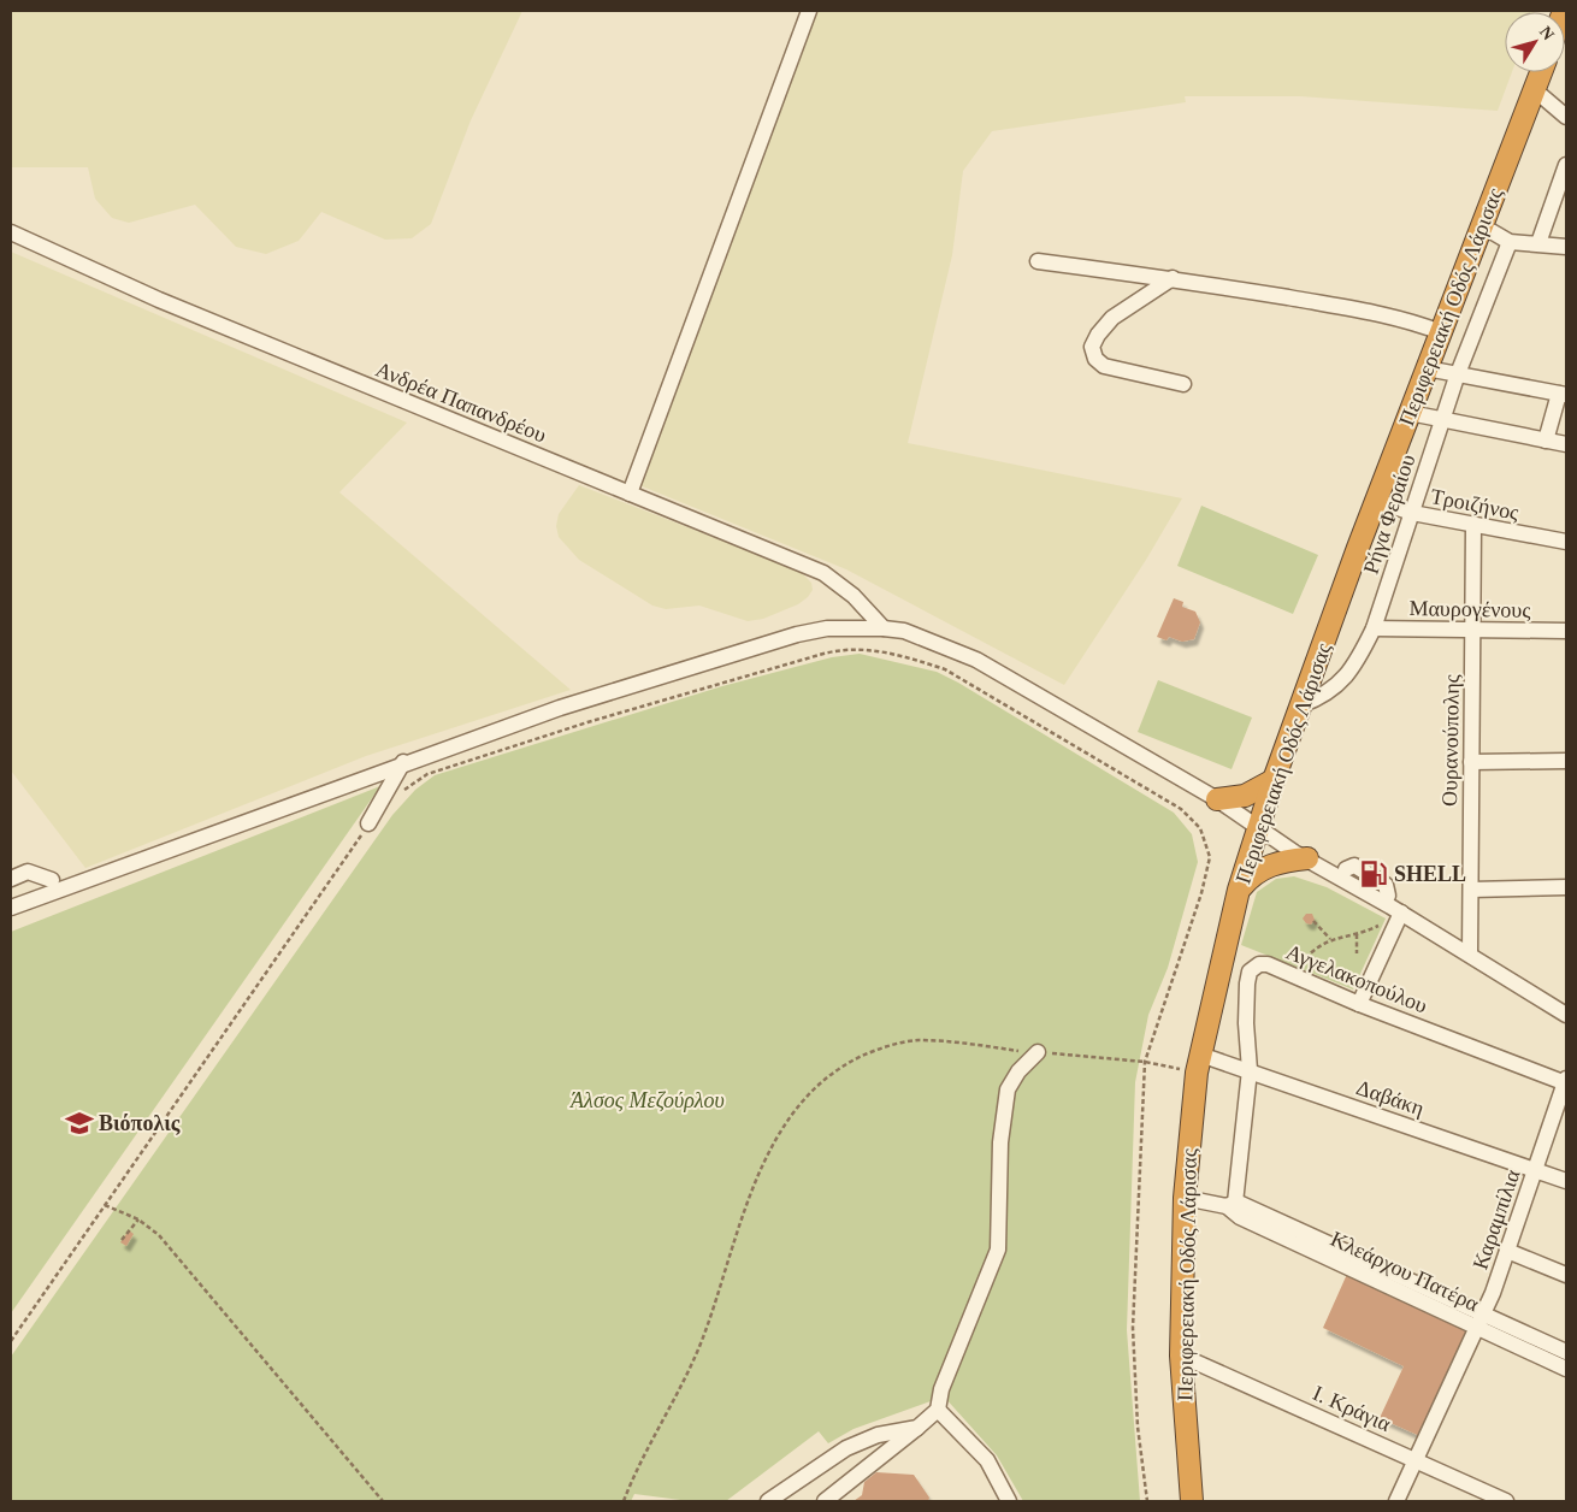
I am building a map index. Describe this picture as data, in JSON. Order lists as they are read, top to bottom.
{
  "streets": {
    "highway": ["Περιφερειακή Οδός Λάρισας"],
    "street": [
      "Ανδρέα Παπανδρέου",
      "Τρoιζήνος",
      "Ρήγα Φεραίου",
      "Μαυρογένους",
      "Ουρανούπολης",
      "Αγγελακοπούλου",
      "Δαβάκη",
      "Καραμπίλια",
      "Κλεάρχου Πατέρα",
      "Ι. Κράγια"
    ]
  },
  "crossings": [
    ["Περιφερειακή Οδός Λάρισας", "Τρoιζήνος"],
    ["Περιφερειακή Οδός Λάρισας", "Ρήγα Φεραίου"],
    ["Περιφερειακή Οδός Λάρισας", "Δαβάκη"],
    ["Περιφερειακή Οδός Λάρισας", "Κλεάρχου Πατέρα"],
    ["Περιφερειακή Οδός Λάρισας", "Ι. Κράγια"],
    ["Τρoιζήνος", "Ρήγα Φεραίου"],
    ["Τρoιζήνος", "Ουρανούπολης"],
    ["Ρήγα Φεραίου", "Μαυρογένους"],
    ["Μαυρογένους", "Ουρανούπολης"],
    ["Αγγελακοπούλου", "Δαβάκη"],
    ["Αγγελακοπούλου", "Καραμπίλια"],
    ["Αγγελακοπούλου", "Κλεάρχου Πατέρα"],
    ["Δαβάκη", "Καραμπίλια"],
    ["Καραμπίλια", "Κλεάρχου Πατέρα"],
    ["Καραμπίλια", "Ι. Κράγια"]
  ],
  "parks": ["Άλσος Μεζούρλου"],
  "places": {
    "fuel station": ["SHELL"],
    "school or university": ["Βιόπολις"]
  },
  "north": "top right"
}
